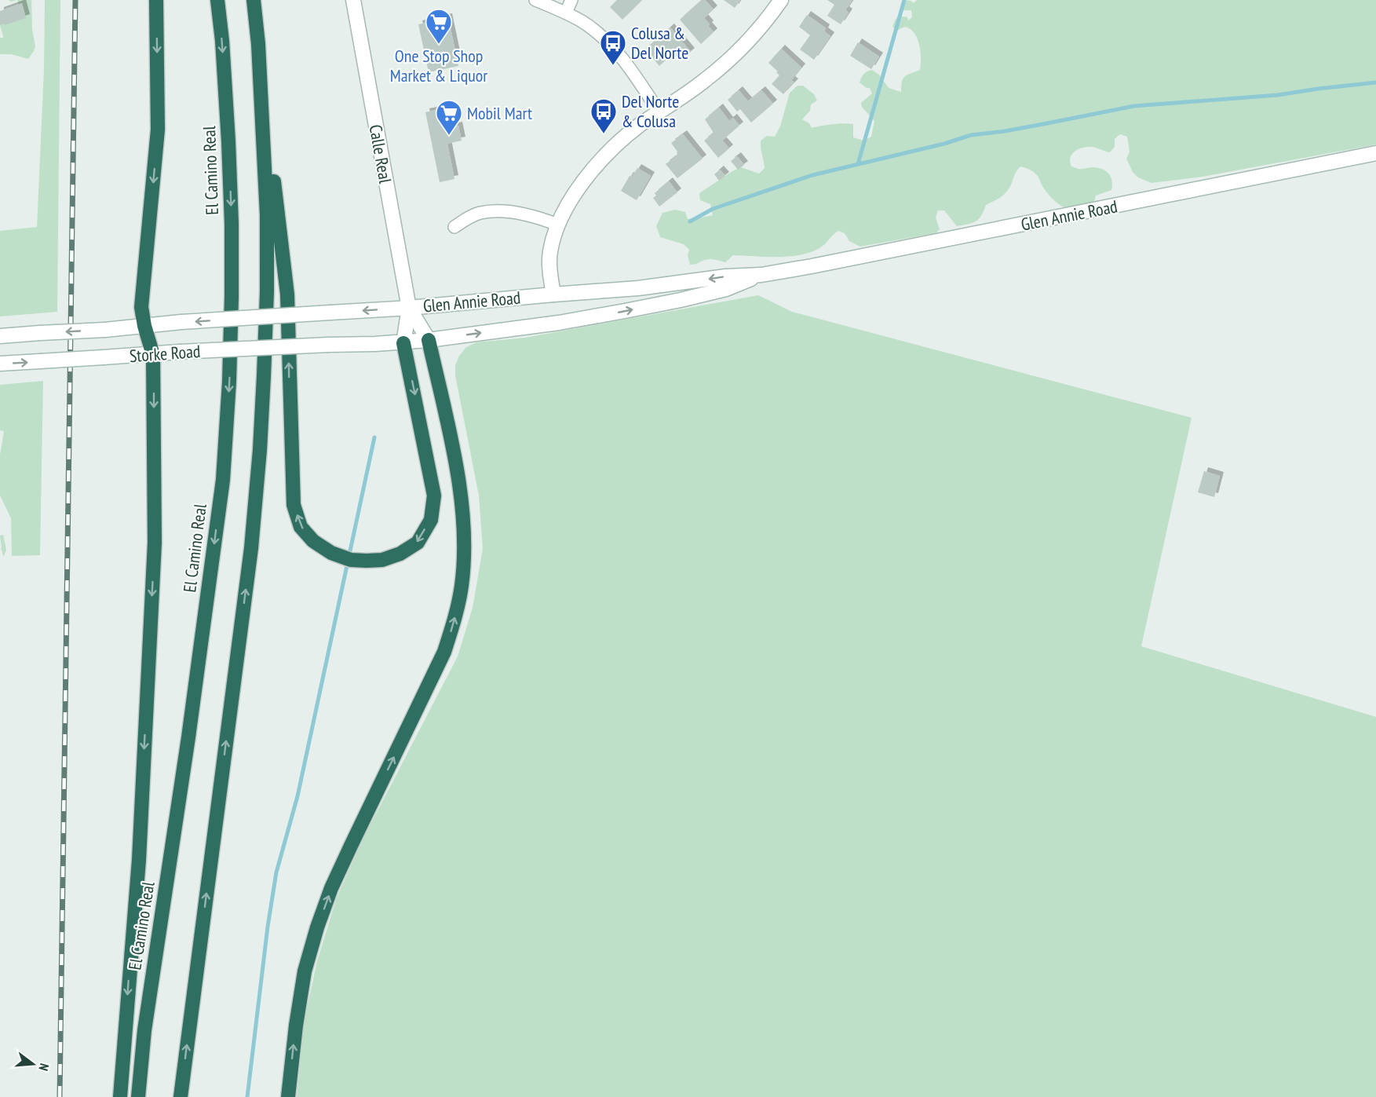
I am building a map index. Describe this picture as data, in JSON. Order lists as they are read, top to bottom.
{
  "streets": {
    "highway": ["El Camino Real"],
    "main road": ["Calle Real", "Glen Annie Road", "Storke Road"]
  },
  "crossings": [
    ["Calle Real", "Glen Annie Road"],
    ["Glen Annie Road", "Storke Road"]
  ],
  "places": {
    "supermarket": ["One Stop Shop Market & Liquor", "Mobil Mart"],
    "bus stop": ["Colusa & Del Norte", "Del Norte & Colusa"]
  },
  "north": "right"
}
